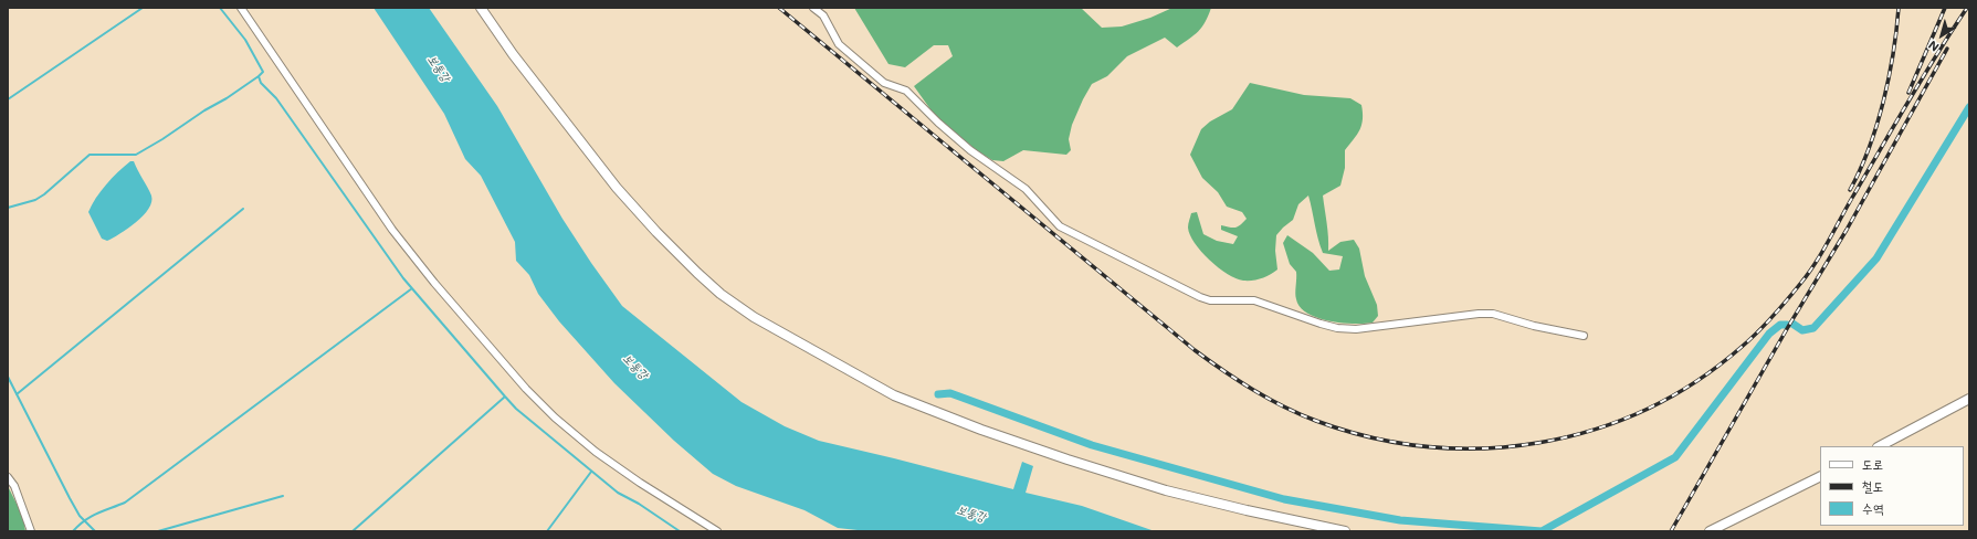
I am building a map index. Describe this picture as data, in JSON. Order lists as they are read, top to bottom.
{
  "water": ["보통강"],
  "legend": ["도로", "철도", "수역"],
  "north": "bottom left"
}
